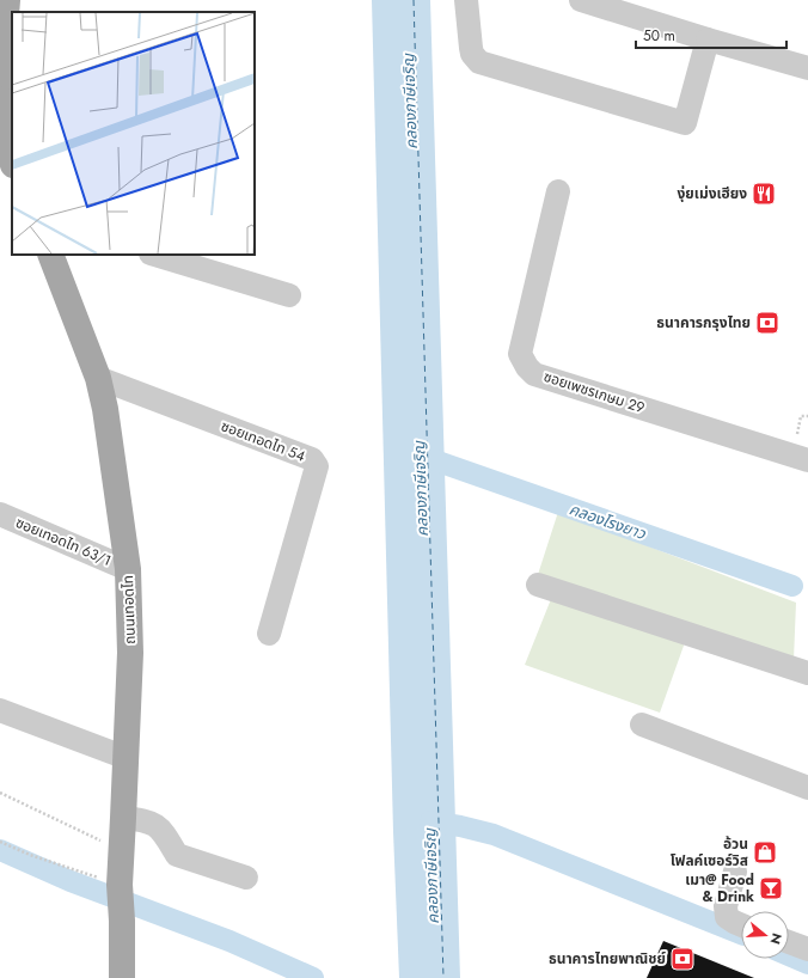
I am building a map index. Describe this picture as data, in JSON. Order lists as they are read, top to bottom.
{
  "streets": {
    "main road": ["ถนนเทอดไท"],
    "street": ["ซอยเพชรเกษม 29", "ซอยเทอดไท 54", "ซอยเทอดไท 63/1"]
  },
  "crossings": [
    ["ซอยเทอดไท 54", "ถนนเทอดไท"],
    ["ซอยเทอดไท 63/1", "ถนนเทอดไท"]
  ],
  "water": ["คลองภาษีเจริญ", "คลองโรงยาว"],
  "places": {
    "restaurant": ["งุ่ยเม่งเฮียง"],
    "bank": ["ธนาคารกรุงไทย", "ธนาคารไทยพาณิชย์"],
    "shop": ["อ้วน โฟลค์เซอร์วิส"],
    "bar": ["เมา@ Food & Drink"]
  },
  "scale_bar": "50 m",
  "north": "right"
}
